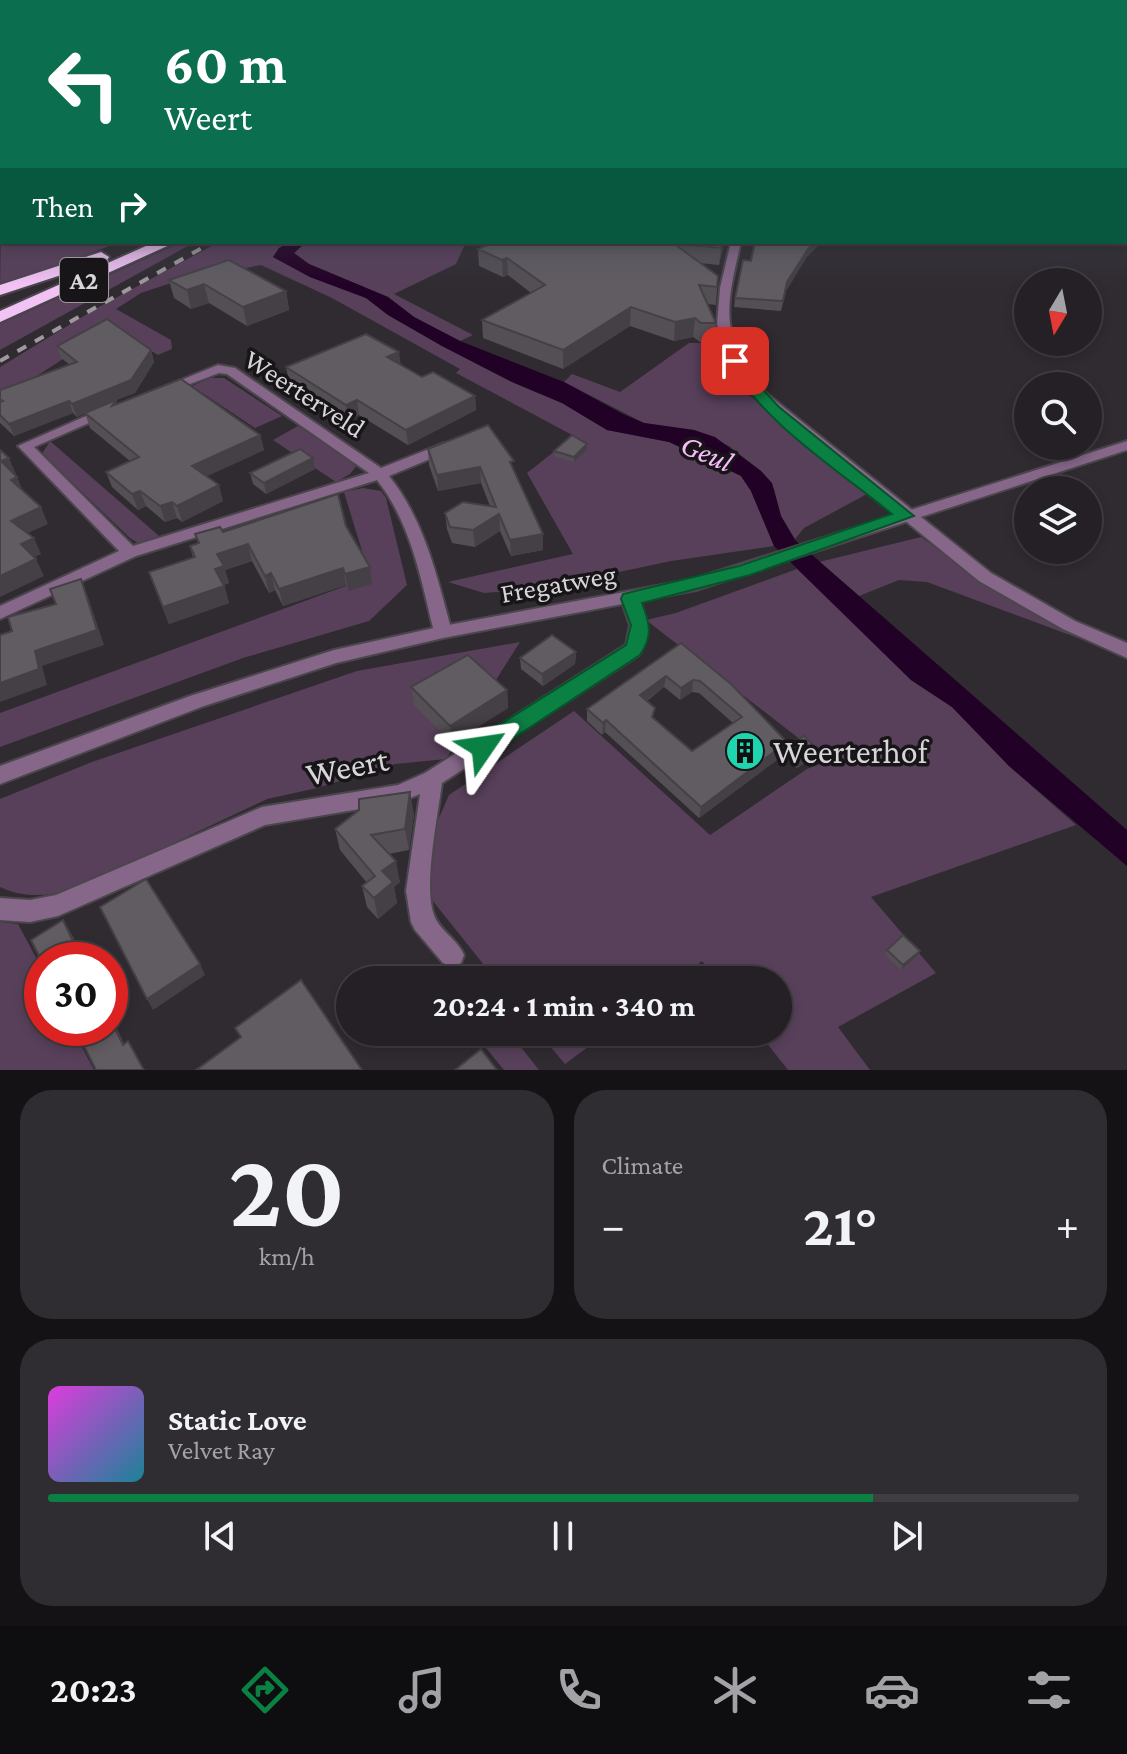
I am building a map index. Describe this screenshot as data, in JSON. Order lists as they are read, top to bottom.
{
  "streets": {
    "highway": ["A2"],
    "street": ["Weerterveld", "Fregatweg", "Weert"]
  },
  "crossings": [
    ["Weerterveld", "Fregatweg"],
    ["Fregatweg", "Weert"]
  ],
  "water": ["Geul"],
  "places": {
    "building": ["Weerterhof"]
  },
  "north": "bottom",
  "page": {
    "turn": ["60 m", "Weert"],
    "then": "Then",
    "limit": "30",
    "trip": "20:24 · 1 min · 340 m",
    "tile": [
      ["20", "km/h"],
      "Climate"
    ],
    "heat": ["−", "21°", "+"],
    "song": ["Static Love", "Velvet Ray"],
    "tabs": "20:23"
  }
}
